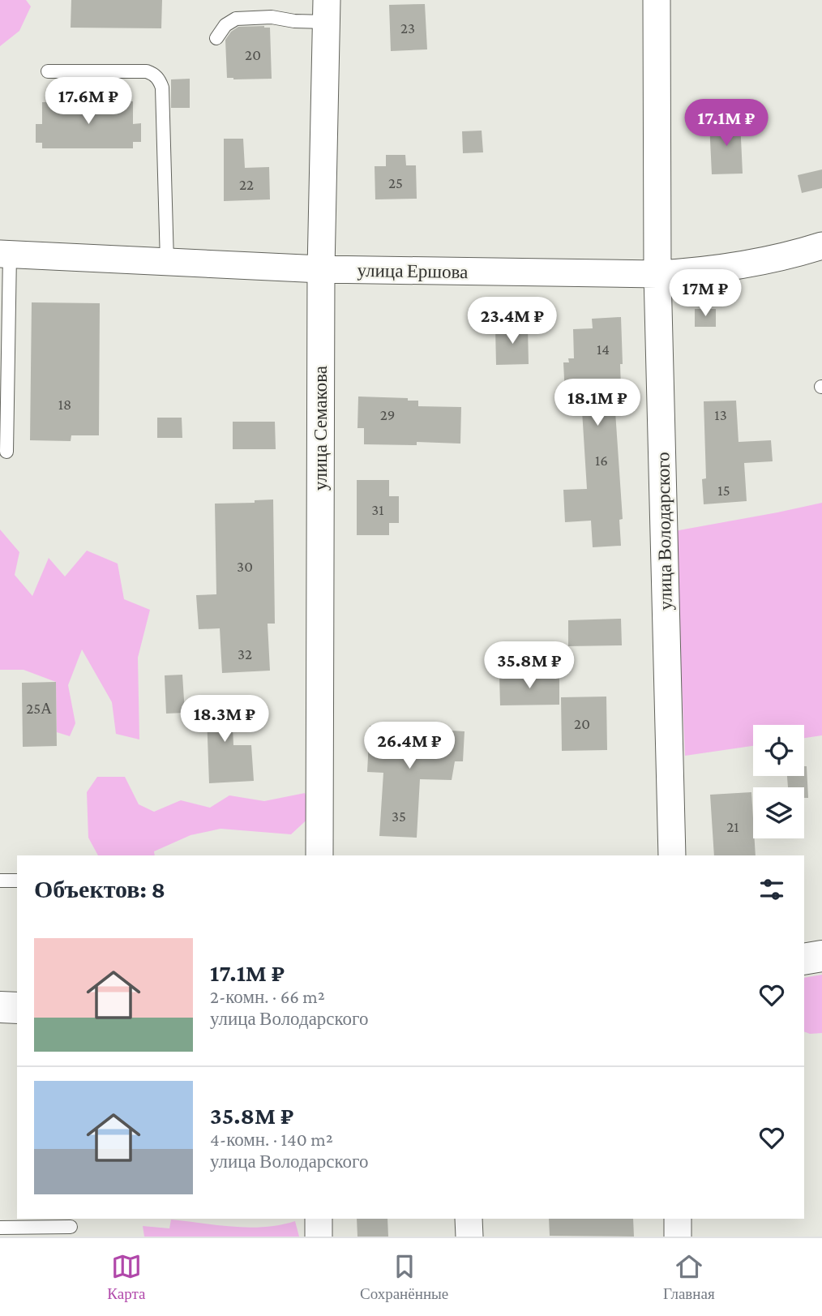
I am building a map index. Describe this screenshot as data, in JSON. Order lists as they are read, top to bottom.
{
  "streets": {
    "street": ["улица Ершова", "улица Семакова", "улица Володарского"]
  },
  "crossings": [
    ["улица Ершова", "улица Семакова"],
    ["улица Ершова", "улица Володарского"]
  ],
  "house_numbers": [
    "23",
    "20",
    "25",
    "22",
    "14",
    "18",
    "29",
    "13",
    "16",
    "15",
    "31",
    "30",
    "32",
    "25А",
    "20",
    "35",
    "21"
  ],
  "page": {
    "price": [
      "17.6M ₽",
      "17.1M ₽",
      "17M ₽",
      "23.4M ₽",
      "18.1M ₽",
      "35.8M ₽",
      "18.3M ₽",
      "26.4M ₽"
    ],
    "heading": "Объектов: 8",
    "list": [
      {
        "name": "17.1M ₽",
        "note": "2-комн. · 66 m² · улица Володарского"
      },
      {
        "name": "35.8M ₽",
        "note": "4-комн. · 140 m² · улица Володарского"
      }
    ],
    "tabs": ["Карта", "Сохранённые", "Главная"]
  }
}
